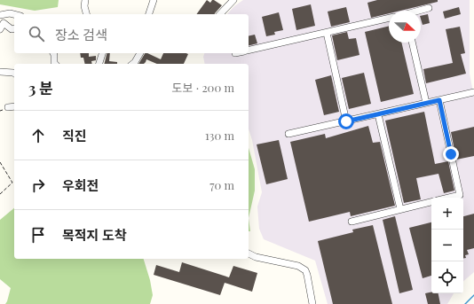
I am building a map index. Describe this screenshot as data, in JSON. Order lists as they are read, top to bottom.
{
  "north": "right",
  "page": {
    "search": "장소 검색",
    "heading": ["3 분", "도보 · 200 m"],
    "list": [
      ["직진", "130 m"],
      ["우회전", "70 m"],
      "목적지 도착"
    ],
    "map_buttons": ["+", "−"]
  }
}
